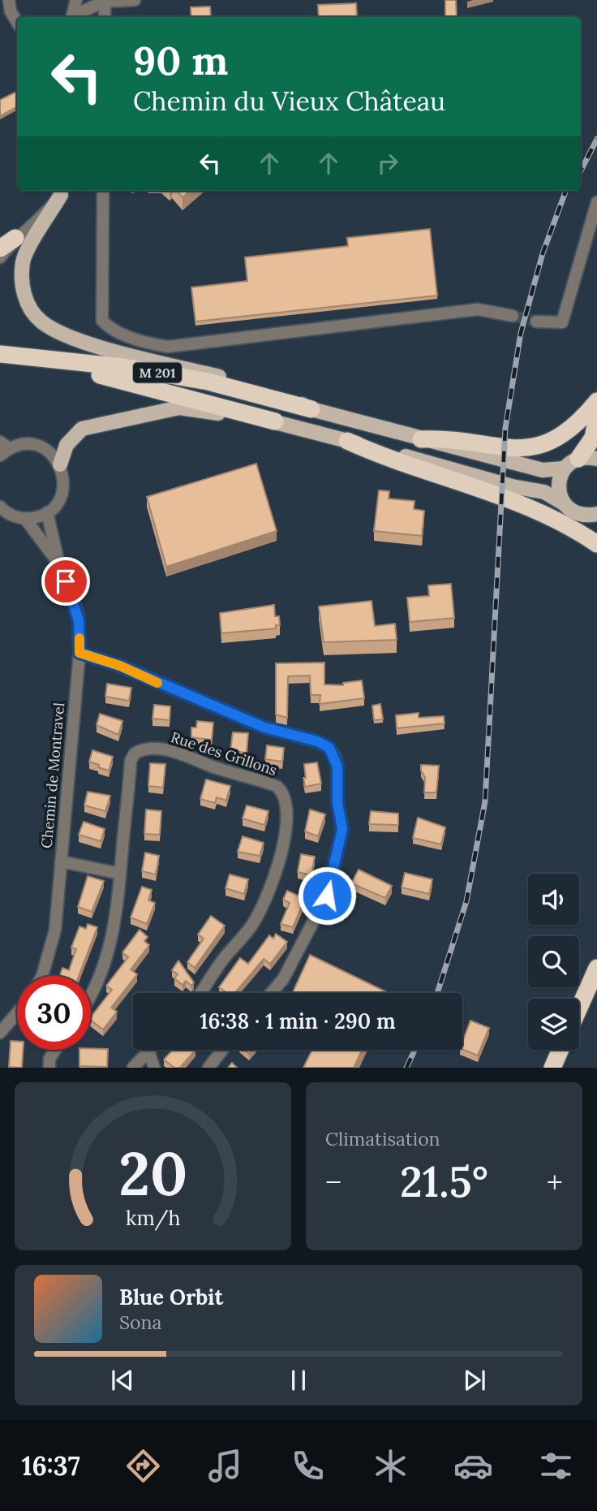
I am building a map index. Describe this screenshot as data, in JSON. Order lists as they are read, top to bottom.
{
  "streets": {
    "highway": ["M 201"],
    "street": ["Rue des Grillons", "Chemin de Montravel"]
  },
  "page": {
    "turn": ["90 m", "Chemin du Vieux Château"],
    "limit": "30",
    "trip": "16:38 · 1 min · 290 m",
    "tile": "Climatisation",
    "heat": ["−", "21.5°", "+"],
    "song": ["Blue Orbit", "Sona"],
    "tabs": "16:37",
    "gauge": ["20", "km/h"]
  }
}
